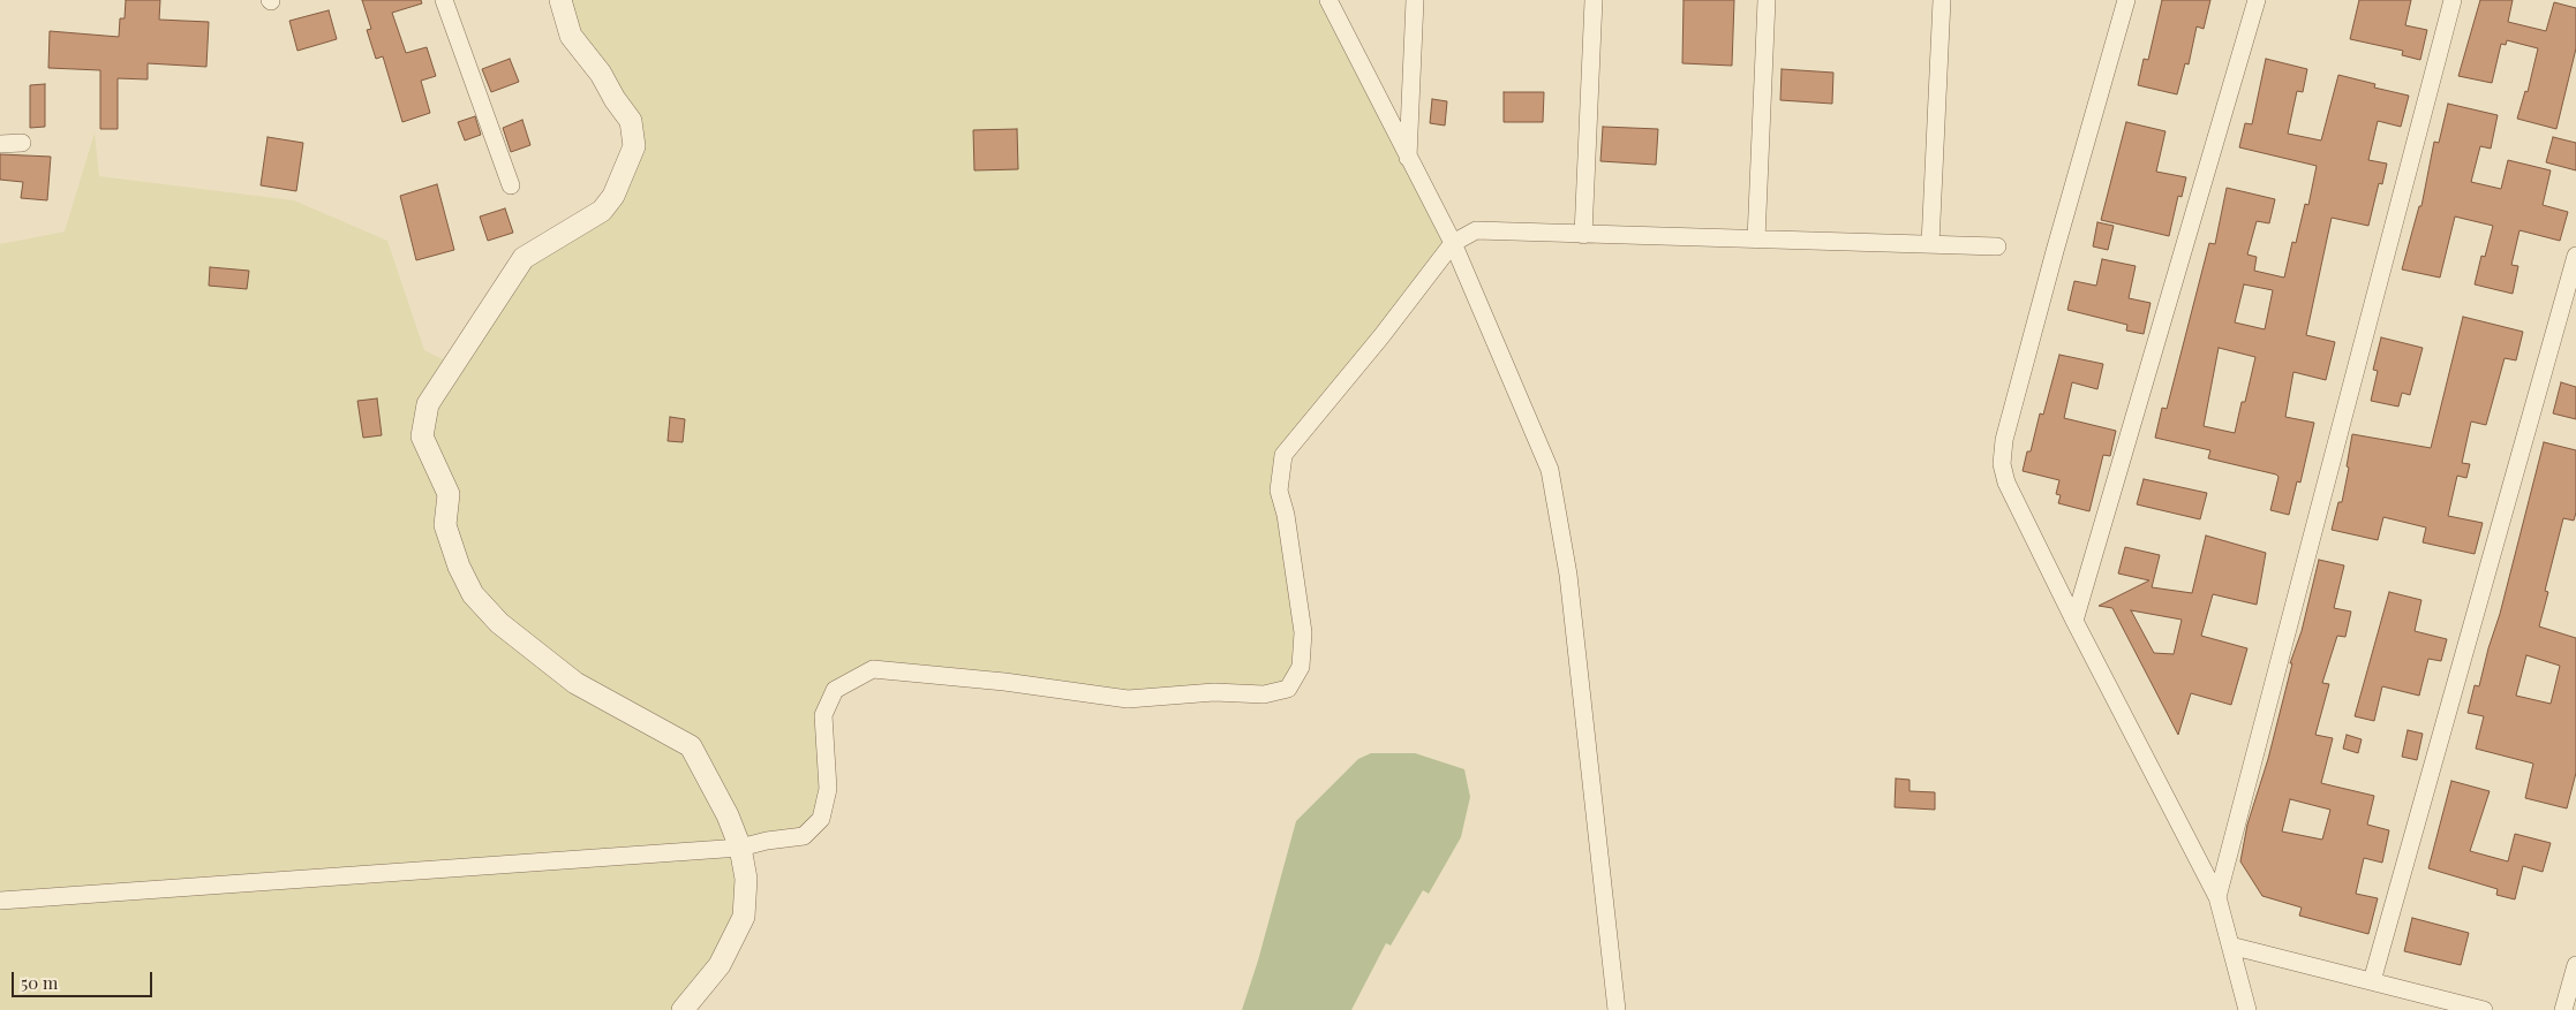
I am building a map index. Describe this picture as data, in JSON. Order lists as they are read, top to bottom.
{
  "scale_bar": "50 m"
}
